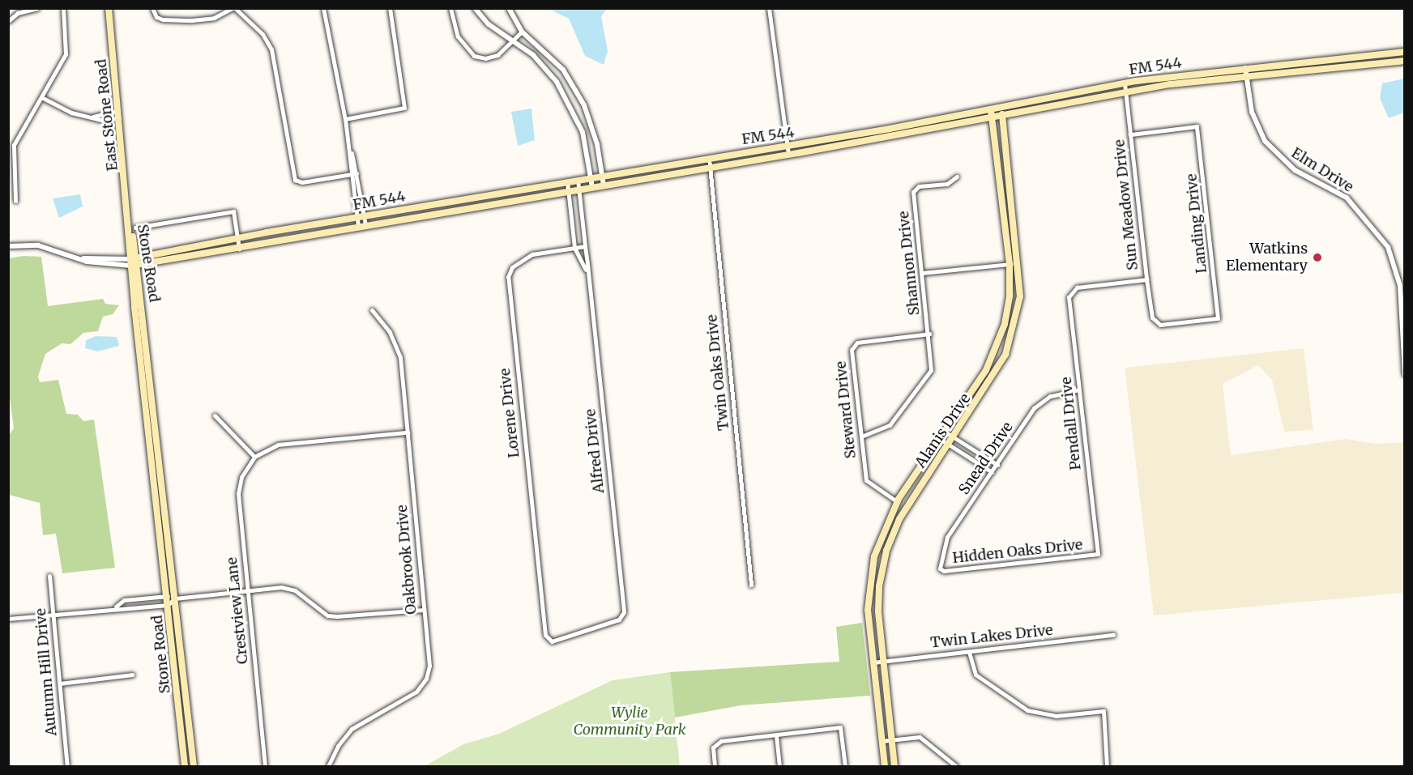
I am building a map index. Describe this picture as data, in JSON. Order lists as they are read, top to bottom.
{
  "streets": {
    "main road": [
      "FM 544",
      "East Stone Road",
      "Stone Road",
      "Alanis Drive"
    ],
    "street": [
      "Elm Drive",
      "Sun Meadow Drive",
      "Landing Drive",
      "Shannon Drive",
      "Twin Oaks Drive",
      "Steward Drive",
      "Lorene Drive",
      "Pendall Drive",
      "Alfred Drive",
      "Snead Drive",
      "Hidden Oaks Drive",
      "Oakbrook Drive",
      "Crestview Lane",
      "Twin Lakes Drive",
      "Autumn Hill Drive"
    ]
  },
  "crossings": [
    ["FM 544", "Elm Drive"],
    ["FM 544", "Sun Meadow Drive"],
    ["FM 544", "Stone Road"],
    ["FM 544", "Twin Oaks Drive"],
    ["FM 544", "Alanis Drive"],
    ["FM 544", "Alfred Drive"],
    ["East Stone Road", "Stone Road"],
    ["Sun Meadow Drive", "Landing Drive"],
    ["Sun Meadow Drive", "Pendall Drive"],
    ["Shannon Drive", "Steward Drive"],
    ["Steward Drive", "Alanis Drive"],
    ["Lorene Drive", "Alfred Drive"],
    ["Pendall Drive", "Snead Drive"],
    ["Pendall Drive", "Hidden Oaks Drive"],
    ["Alanis Drive", "Twin Lakes Drive"],
    ["Snead Drive", "Hidden Oaks Drive"]
  ],
  "parks": ["Wylie Community Park"],
  "places": ["Watkins Elementary"]
}
